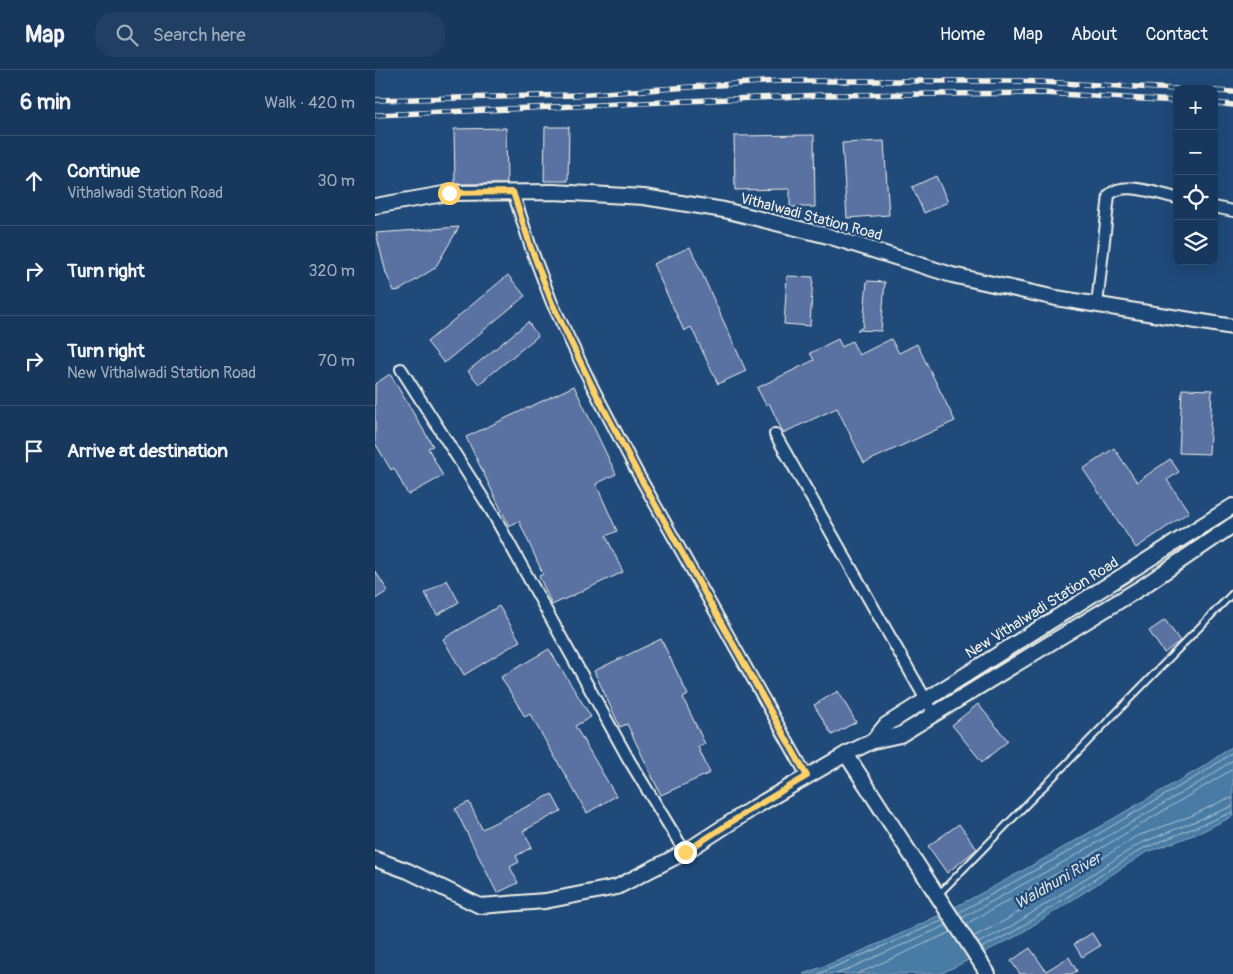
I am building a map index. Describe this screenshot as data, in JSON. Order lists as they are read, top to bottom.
{
  "streets": {
    "street": ["Vithalwadi Station Road", "New Vithalwadi Station Road"]
  },
  "water": ["Waldhuni River"],
  "page": {
    "header": "Map",
    "search": "Search here",
    "nav": [
      "Home",
      "Map",
      "About",
      "Contact"
    ],
    "heading": ["6 min", "Walk · 420 m"],
    "map_buttons": ["+", "−"],
    "list": [
      ["Continue", "Vithalwadi Station Road", "30 m"],
      ["Turn right", "320 m"],
      ["Turn right", "New Vithalwadi Station Road", "70 m"],
      "Arrive at destination"
    ]
  }
}
